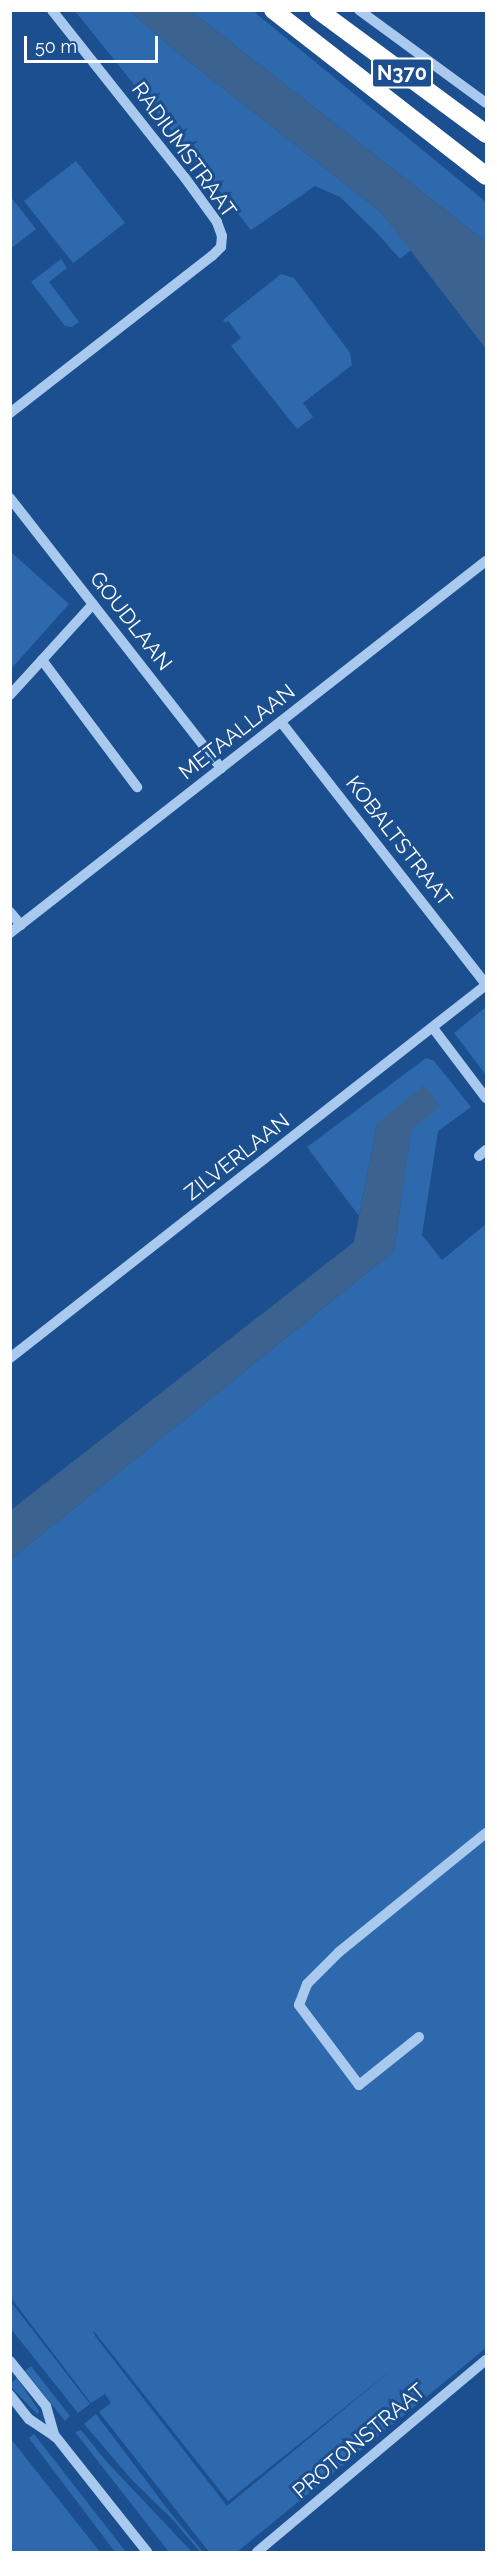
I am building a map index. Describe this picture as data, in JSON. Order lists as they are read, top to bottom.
{
  "streets": {
    "highway": ["N370"],
    "street": [
      "RADIUMSTRAAT",
      "GOUDLAAN",
      "METAALLAAN",
      "KOBALTSTRAAT",
      "ZILVERLAAN",
      "PROTONSTRAAT"
    ]
  },
  "crossings": [
    ["GOUDLAAN", "METAALLAAN"],
    ["METAALLAAN", "KOBALTSTRAAT"],
    ["KOBALTSTRAAT", "ZILVERLAAN"]
  ],
  "scale_bar": "50 m"
}
